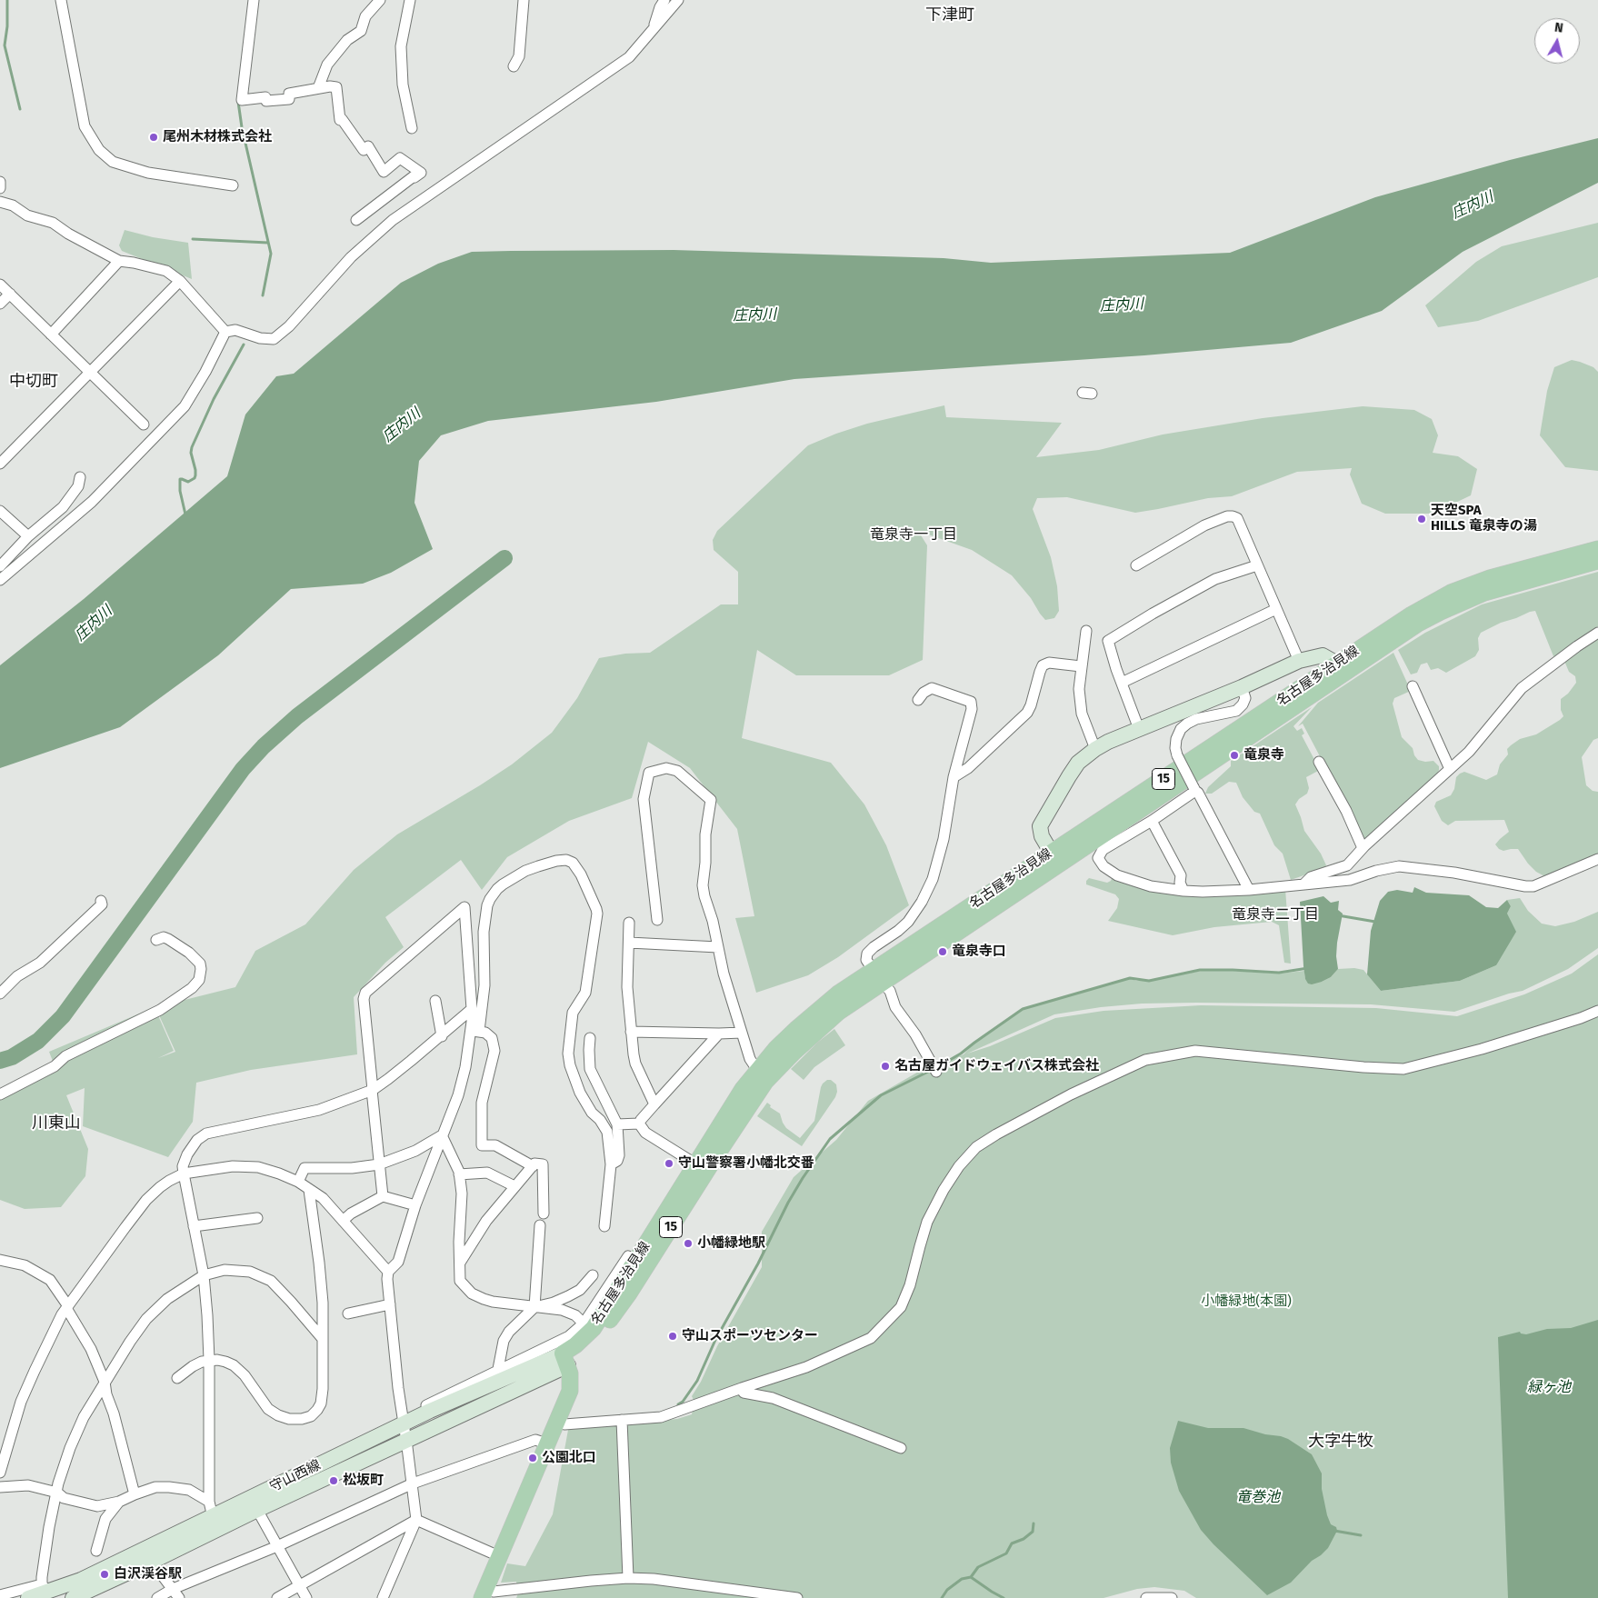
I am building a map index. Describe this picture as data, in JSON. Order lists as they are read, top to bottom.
{
  "streets": {
    "main road": ["名古屋多治見線", "15", "守山西線"]
  },
  "crossings": [
    ["名古屋多治見線", "守山西線"]
  ],
  "districts": [
    "下津町",
    "中切町",
    "竜泉寺一丁目",
    "竜泉寺二丁目",
    "川東山",
    "大字牛牧"
  ],
  "water": ["庄内川", "緑ヶ池", "竜巻池"],
  "parks": ["小幡緑地(本園)"],
  "places": [
    "尾州木材株式会社",
    "天空SPA HILLS 竜泉寺の湯",
    "竜泉寺",
    "竜泉寺口",
    "名古屋ガイドウェイバス株式会社",
    "守山警察署小幡北交番",
    "小幡緑地駅",
    "守山スポーツセンター",
    "公園北口",
    "松坂町",
    "白沢渓谷駅"
  ],
  "north": "top"
}
